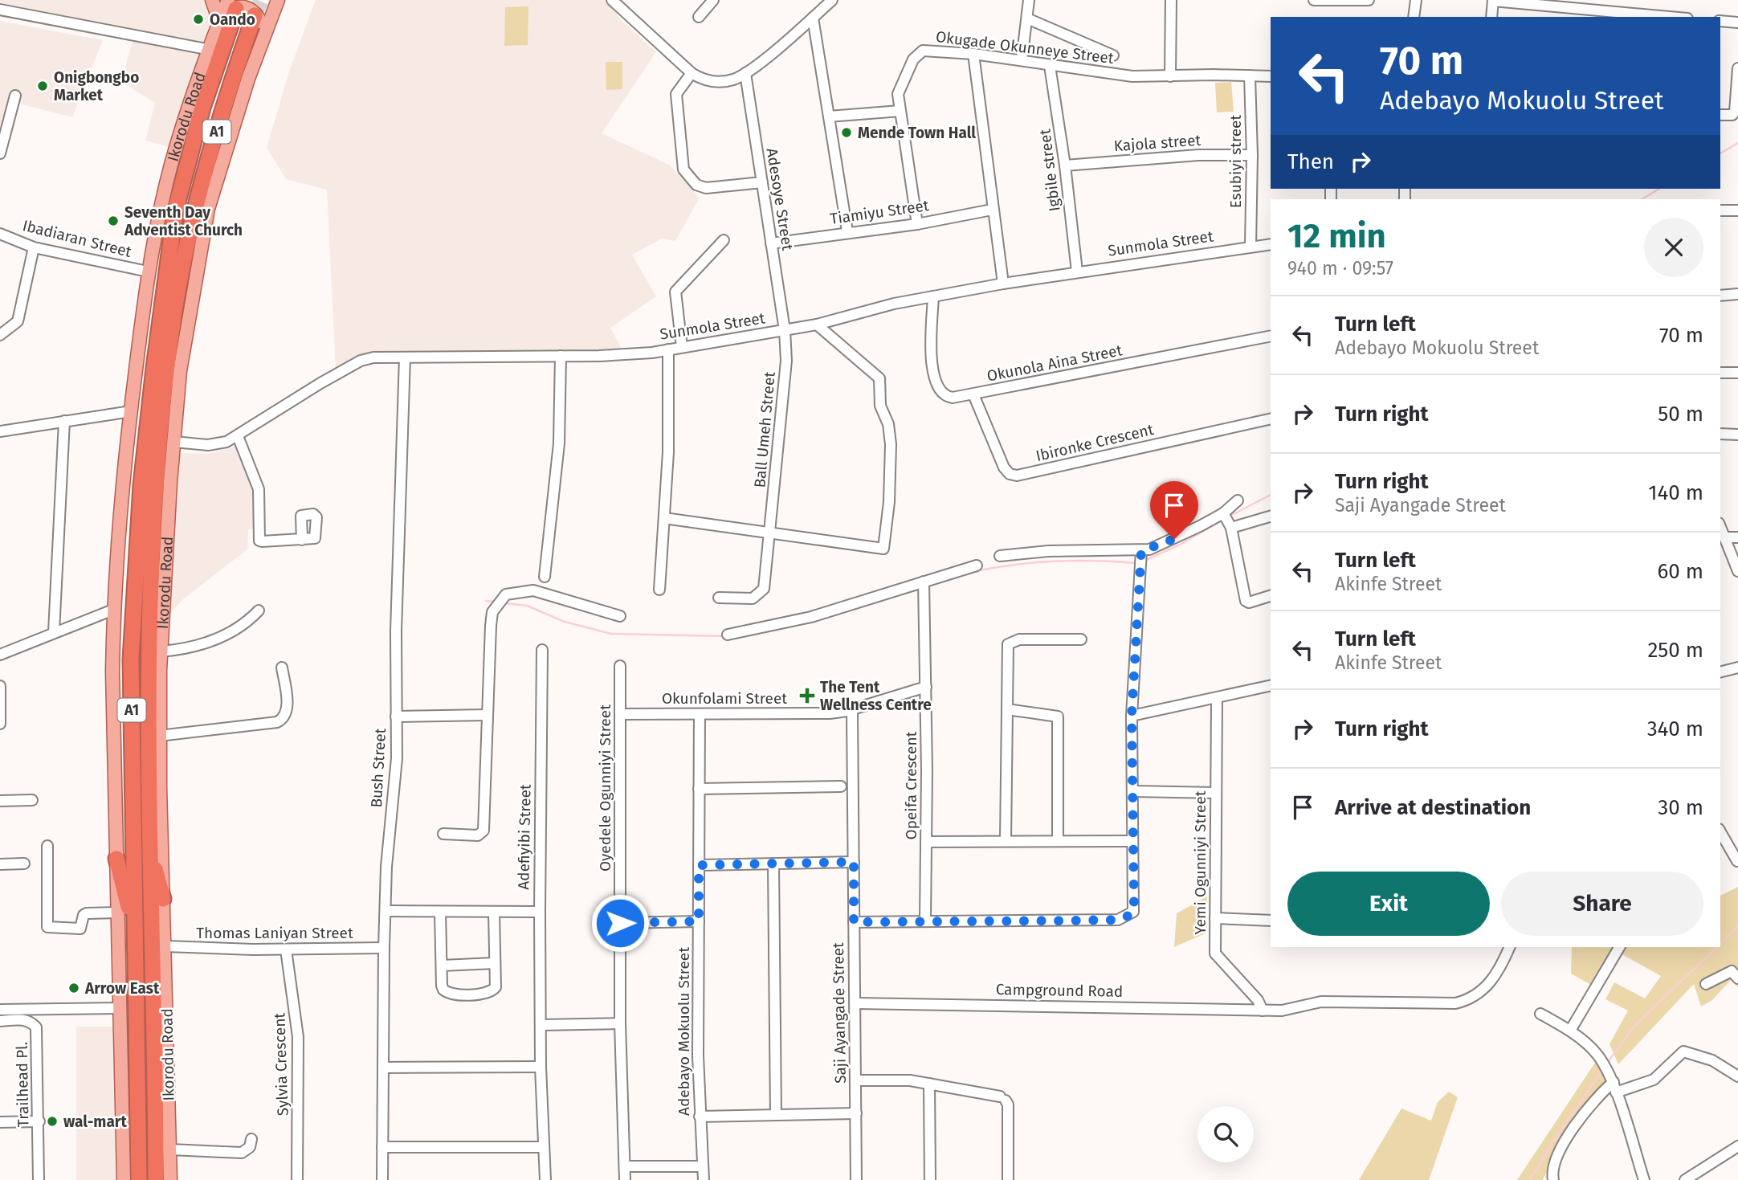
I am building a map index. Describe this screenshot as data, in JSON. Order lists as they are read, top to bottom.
{
  "streets": {
    "highway": ["Ikorodu Road", "A1"],
    "street": [
      "Okugade Okunneye Street",
      "Kajola street",
      "Esubiyi street",
      "Igbile street",
      "Adesoye Street",
      "Tiamiyu Street",
      "Ibadiaran Street",
      "Sunmola Street",
      "Okunola Aina Street",
      "Ball Umeh Street",
      "Ibironke Crescent",
      "Okunfolami Street",
      "Bush Street",
      "Opeifa Crescent",
      "Oyedele Ogunniyi Street",
      "Adefiyibi Street",
      "Yemi Ogunniyi Street",
      "Thomas Laniyan Street",
      "Campground Road",
      "Saji Ayangade Street",
      "Adebayo Mokuolu Street",
      "Sylvia Crescent",
      "Trailhead Pl."
    ]
  },
  "crossings": [
    ["Okugade Okunneye Street", "Esubiyi street"],
    ["Okugade Okunneye Street", "Igbile street"],
    ["Okugade Okunneye Street", "Tiamiyu Street"],
    ["Ikorodu Road", "Ibadiaran Street"],
    ["Ikorodu Road", "Sunmola Street"],
    ["Ikorodu Road", "Thomas Laniyan Street"],
    ["Kajola street", "Esubiyi street"],
    ["Kajola street", "Igbile street"],
    ["Esubiyi street", "Sunmola Street"],
    ["Igbile street", "Sunmola Street"],
    ["Adesoye Street", "Tiamiyu Street"],
    ["Adesoye Street", "Sunmola Street"],
    ["Adesoye Street", "Ball Umeh Street"],
    ["Sunmola Street", "Okunola Aina Street"],
    ["Sunmola Street", "Ball Umeh Street"],
    ["Sunmola Street", "Bush Street"],
    ["Okunola Aina Street", "Ibironke Crescent"],
    ["Okunfolami Street", "Opeifa Crescent"],
    ["Okunfolami Street", "Oyedele Ogunniyi Street"],
    ["Okunfolami Street", "Saji Ayangade Street"],
    ["Okunfolami Street", "Adebayo Mokuolu Street"],
    ["Bush Street", "Thomas Laniyan Street"],
    ["Yemi Ogunniyi Street", "Campground Road"],
    ["Thomas Laniyan Street", "Sylvia Crescent"],
    ["Campground Road", "Saji Ayangade Street"]
  ],
  "places": {
    "other": [
      "Oando",
      "Onigbongbo Market",
      "Mende Town Hall",
      "Seventh Day Adventist Church",
      "Arrow East",
      "wal-mart"
    ],
    "health": ["The Tent Wellness Centre"]
  },
  "page": {
    "turn": ["70 m", "Adebayo Mokuolu Street"],
    "then": "Then",
    "heading": ["12 min", "940 m · 09:57"],
    "list": [
      {
        "name": "Turn left",
        "note": "Adebayo Mokuolu Street",
        "value": "70 m"
      },
      {
        "name": "Turn right",
        "value": "50 m"
      },
      {
        "name": "Turn right",
        "note": "Saji Ayangade Street",
        "value": "140 m"
      },
      {
        "name": "Turn left",
        "note": "Akinfe Street",
        "value": "60 m"
      },
      {
        "name": "Turn left",
        "note": "Akinfe Street",
        "value": "250 m"
      },
      {
        "name": "Turn right",
        "value": "340 m"
      },
      {
        "name": "Arrive at destination",
        "value": "30 m"
      }
    ],
    "buttons": ["Exit", "Share"]
  }
}
